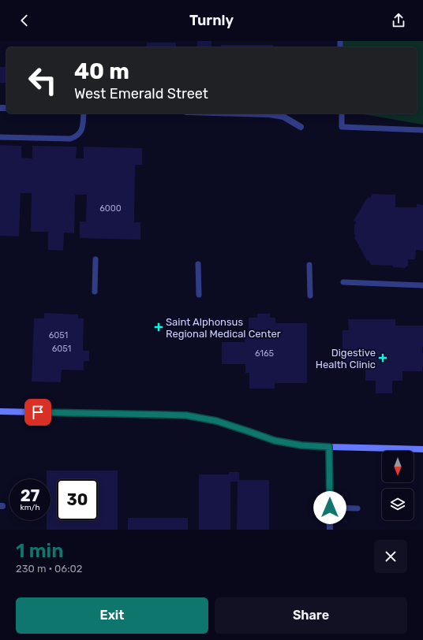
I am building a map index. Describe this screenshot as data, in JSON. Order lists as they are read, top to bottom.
{
  "places": {
    "health": ["Saint Alphonsus Regional Medical Center", "Digestive Health Clinic"]
  },
  "house_numbers": [
    "6000",
    "6051",
    "6051",
    "6165"
  ],
  "north": "bottom",
  "page": {
    "header": "Turnly",
    "turn": ["40 m", "West Emerald Street"],
    "speed": "27 km/h",
    "limit": "30",
    "heading": ["1 min", "230 m · 06:02"],
    "buttons": ["Exit", "Share"]
  }
}
